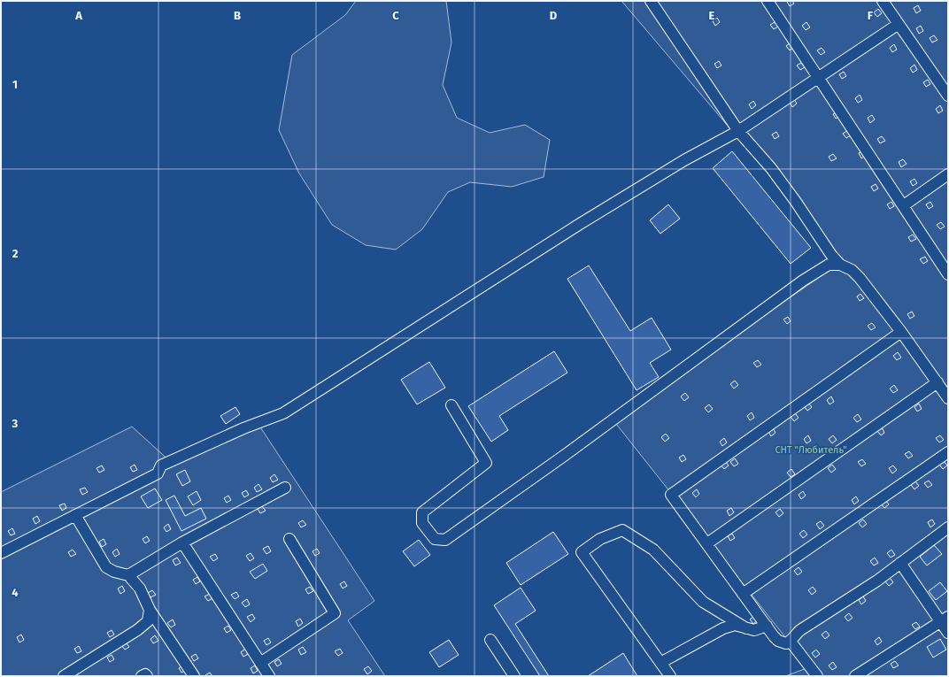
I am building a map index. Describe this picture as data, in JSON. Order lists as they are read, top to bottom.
{
  "parks": ["СНТ \"Любитель\""],
  "grid": {
    "columns": [
      "A",
      "B",
      "C",
      "D",
      "E",
      "F"
    ],
    "rows": [
      "1",
      "2",
      "3",
      "4"
    ]
  }
}
